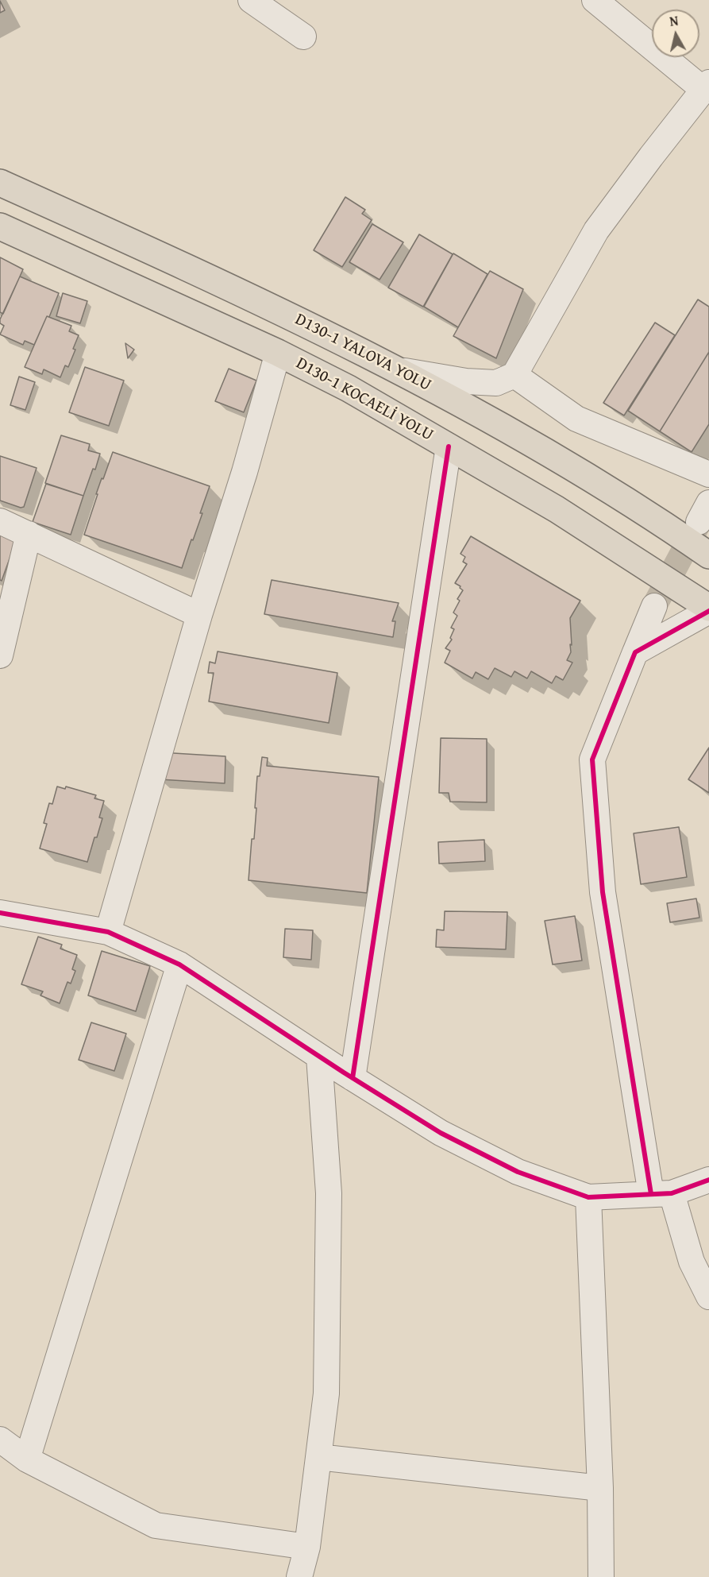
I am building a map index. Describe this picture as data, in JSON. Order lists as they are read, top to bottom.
{
  "streets": {
    "highway": ["D130-1 YALOVA YOLU", "D130-1 KOCAELİ YOLU"]
  },
  "north": "top"
}
